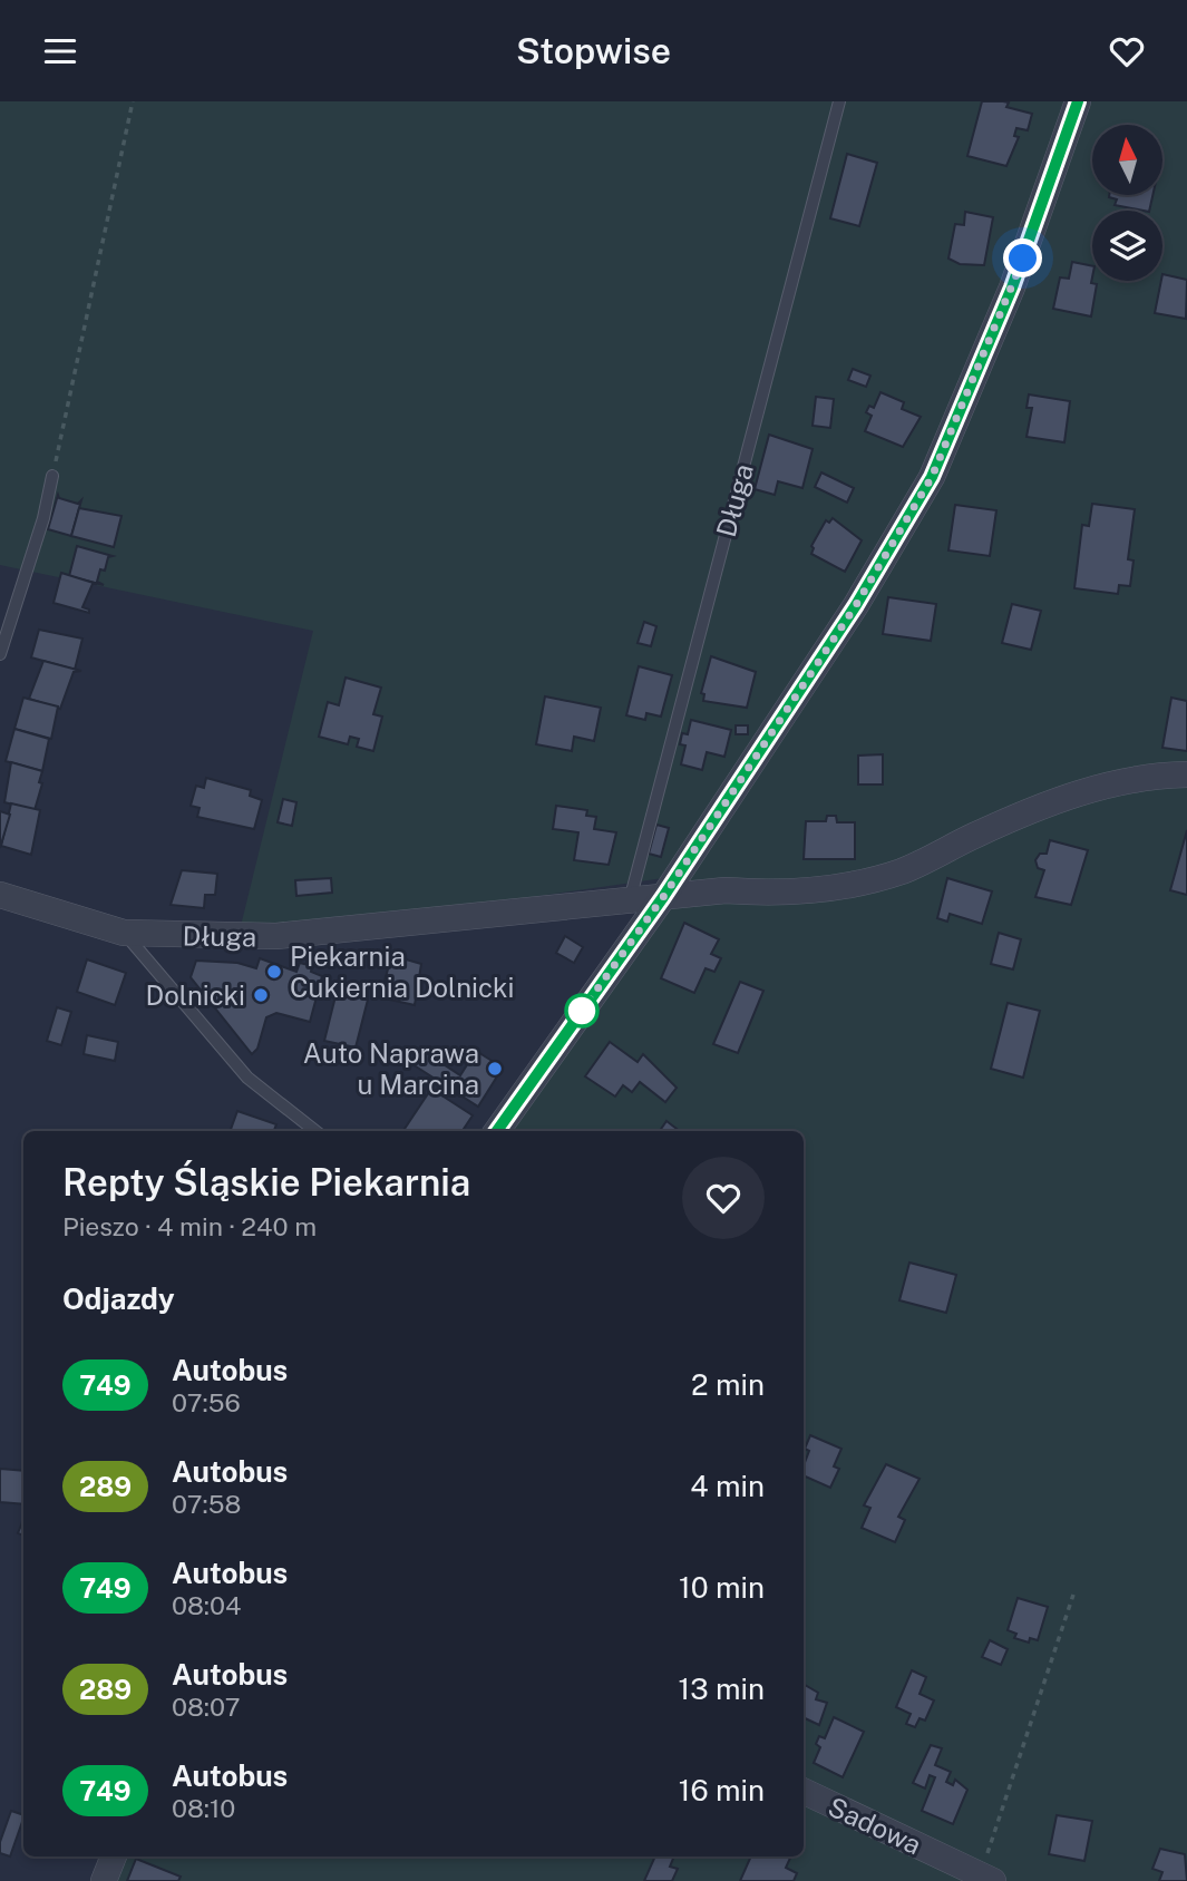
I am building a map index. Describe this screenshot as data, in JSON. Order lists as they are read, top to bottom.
{
  "streets": {
    "street": ["Długa", "Sadowa"]
  },
  "places": ["Piekarnia Cukiernia Dolnicki", "Dolnicki", "Auto Naprawa u Marcina"],
  "lines": ["bus line 749"],
  "north": "top",
  "page": {
    "header": "Stopwise",
    "heading": [
      ["Repty Śląskie Piekarnia", "Pieszo · 4 min · 240 m"],
      "Odjazdy"
    ],
    "list": [
      {
        "mark": "749",
        "name": "Autobus",
        "note": "07:56",
        "value": "2 min"
      },
      {
        "mark": "289",
        "name": "Autobus",
        "note": "07:58",
        "value": "4 min"
      },
      {
        "mark": "749",
        "name": "Autobus",
        "note": "08:04",
        "value": "10 min"
      },
      {
        "mark": "289",
        "name": "Autobus",
        "note": "08:07",
        "value": "13 min"
      },
      {
        "mark": "749",
        "name": "Autobus",
        "note": "08:10",
        "value": "16 min"
      }
    ]
  }
}
